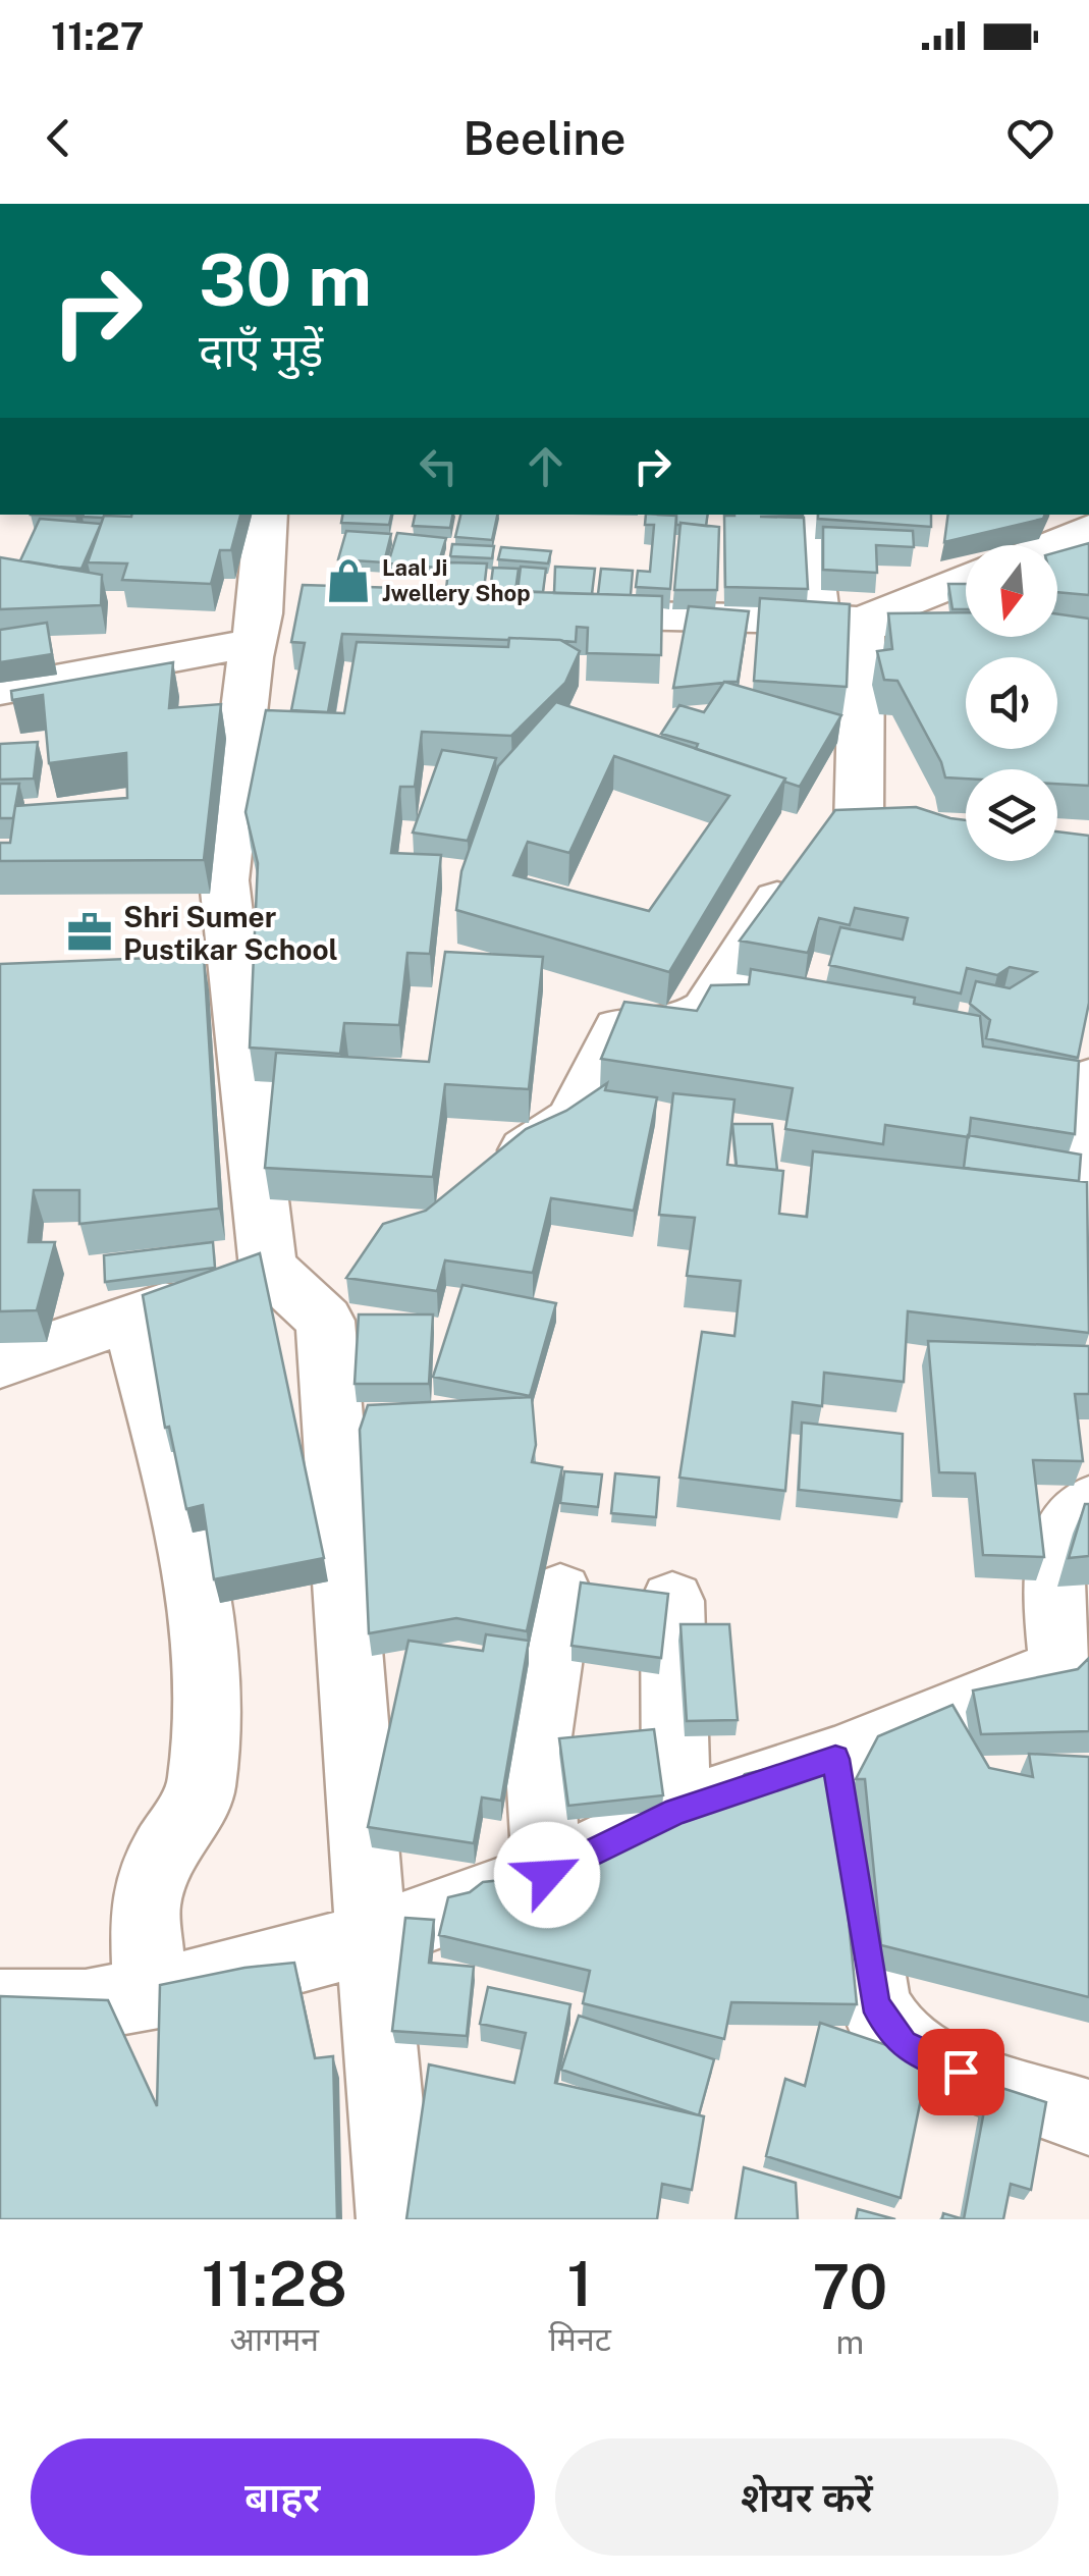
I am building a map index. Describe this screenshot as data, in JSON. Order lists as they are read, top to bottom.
{
  "places": {
    "shop": ["Laal Ji Jwellery Shop"],
    "office": ["Shri Sumer Pustikar School"]
  },
  "north": "bottom",
  "page": {
    "status": "11:27",
    "header": "Beeline",
    "turn": ["30 m", "दाएँ मुड़ें"],
    "eta": [
      "11:28",
      "आगमन",
      "1",
      "मिनट",
      "70",
      "m"
    ],
    "buttons": ["बाहर", "शेयर करें"]
  }
}
